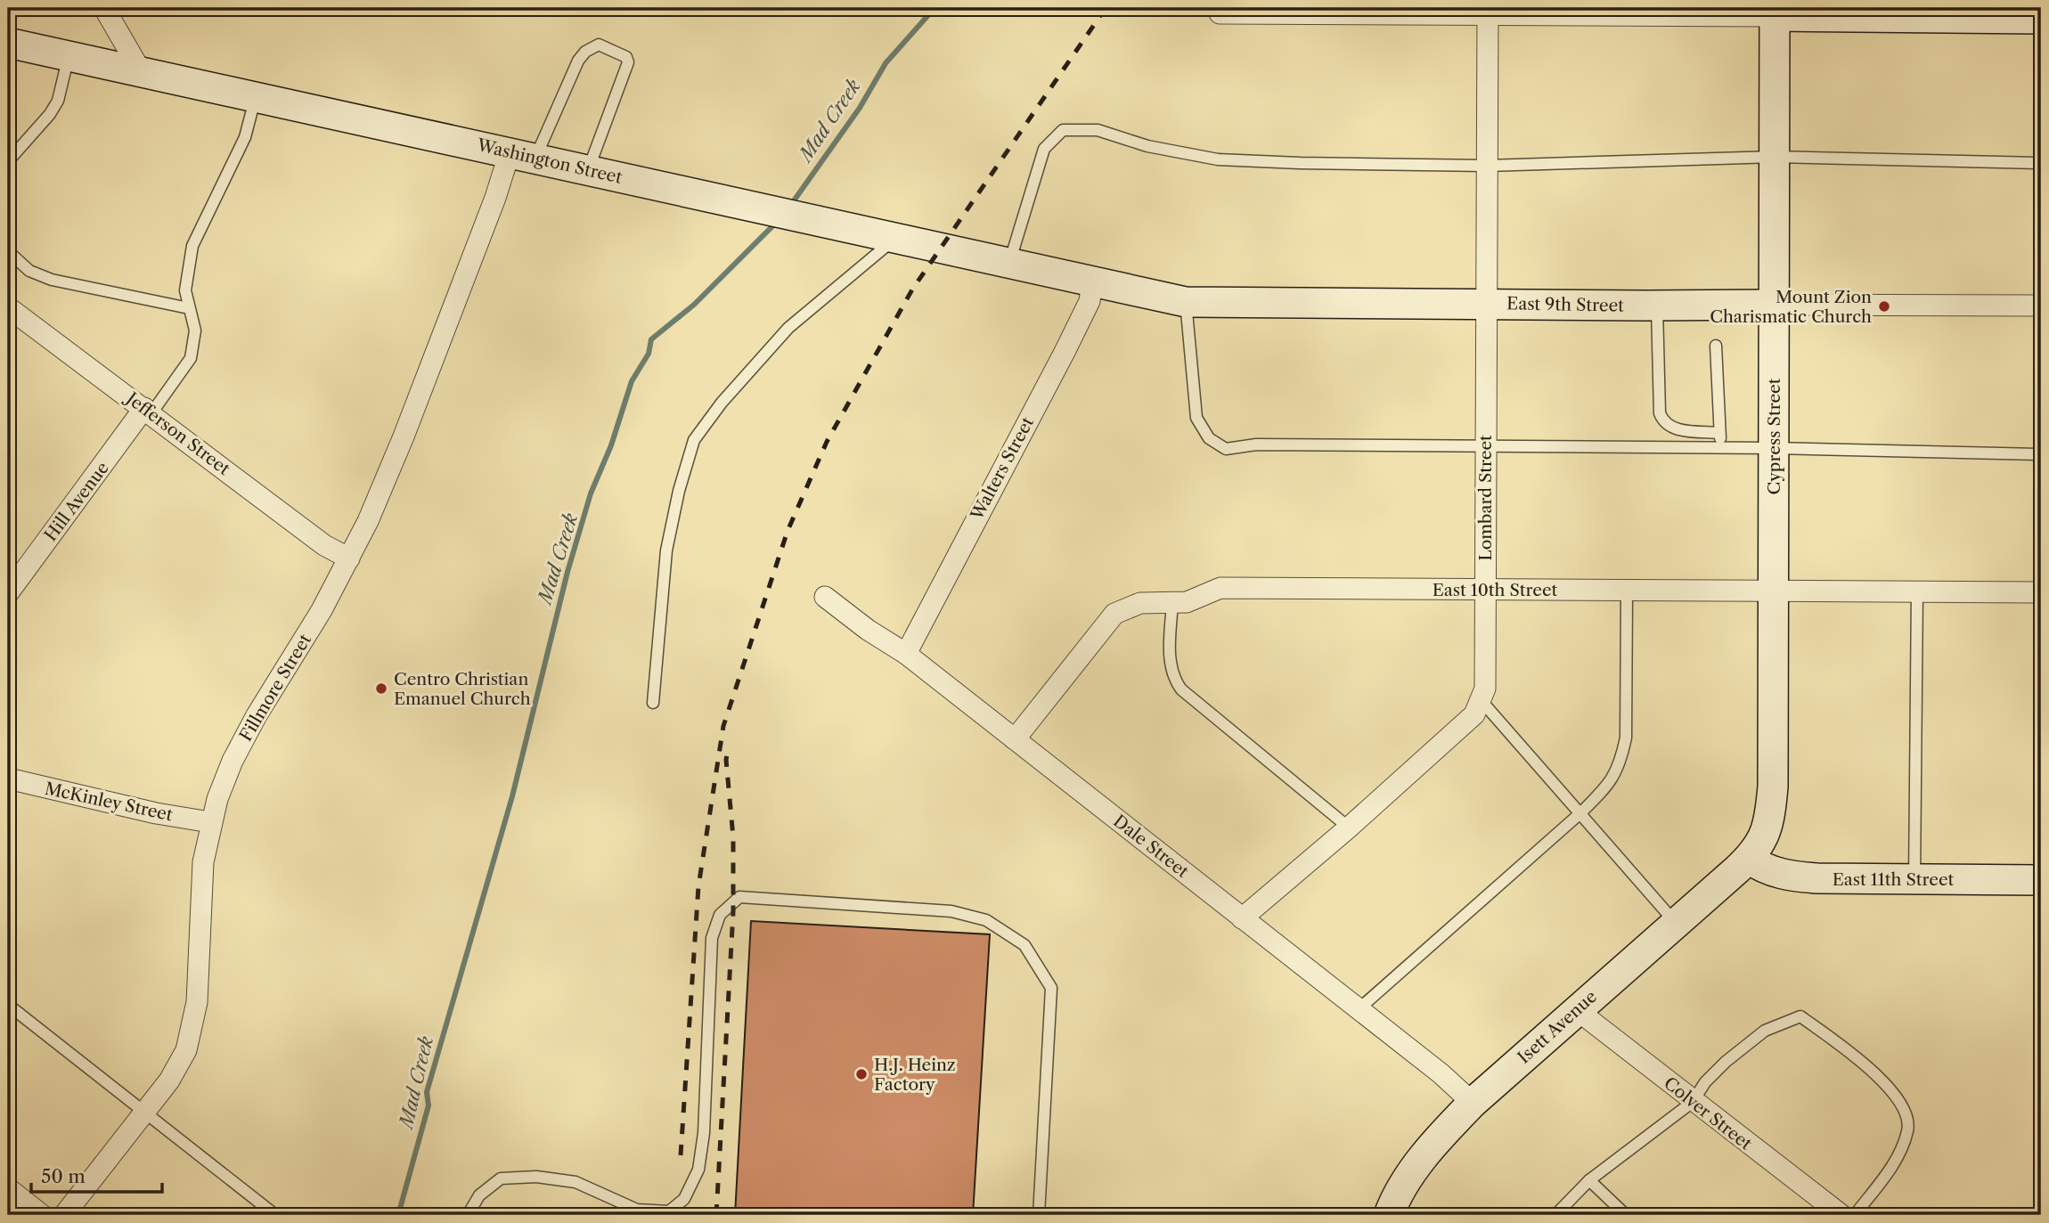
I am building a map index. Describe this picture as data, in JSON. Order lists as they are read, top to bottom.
{
  "streets": {
    "main road": [
      "Washington Street",
      "East 9th Street",
      "Cypress Street",
      "East 11th Street",
      "Isett Avenue"
    ],
    "street": [
      "Jefferson Street",
      "Walters Street",
      "Lombard Street",
      "Hill Avenue",
      "East 10th Street",
      "Fillmore Street",
      "McKinley Street",
      "Dale Street",
      "Colver Street"
    ]
  },
  "crossings": [
    ["Washington Street", "East 9th Street"],
    ["Washington Street", "Walters Street"],
    ["Washington Street", "Fillmore Street"],
    ["East 9th Street", "Cypress Street"],
    ["East 9th Street", "Walters Street"],
    ["East 9th Street", "Lombard Street"],
    ["Jefferson Street", "Hill Avenue"],
    ["Jefferson Street", "Fillmore Street"],
    ["Cypress Street", "East 10th Street"],
    ["Cypress Street", "East 11th Street"],
    ["Cypress Street", "Isett Avenue"],
    ["Walters Street", "Dale Street"],
    ["Lombard Street", "East 10th Street"],
    ["East 10th Street", "Dale Street"],
    ["Fillmore Street", "McKinley Street"],
    ["Dale Street", "Isett Avenue"],
    ["East 11th Street", "Isett Avenue"],
    ["Isett Avenue", "Colver Street"]
  ],
  "water": ["Mad Creek"],
  "places": ["Mount Zion Charismatic Church", "Centro Christian Emanuel Church", "H.J. Heinz Factory"],
  "scale_bar": "50 m"
}
